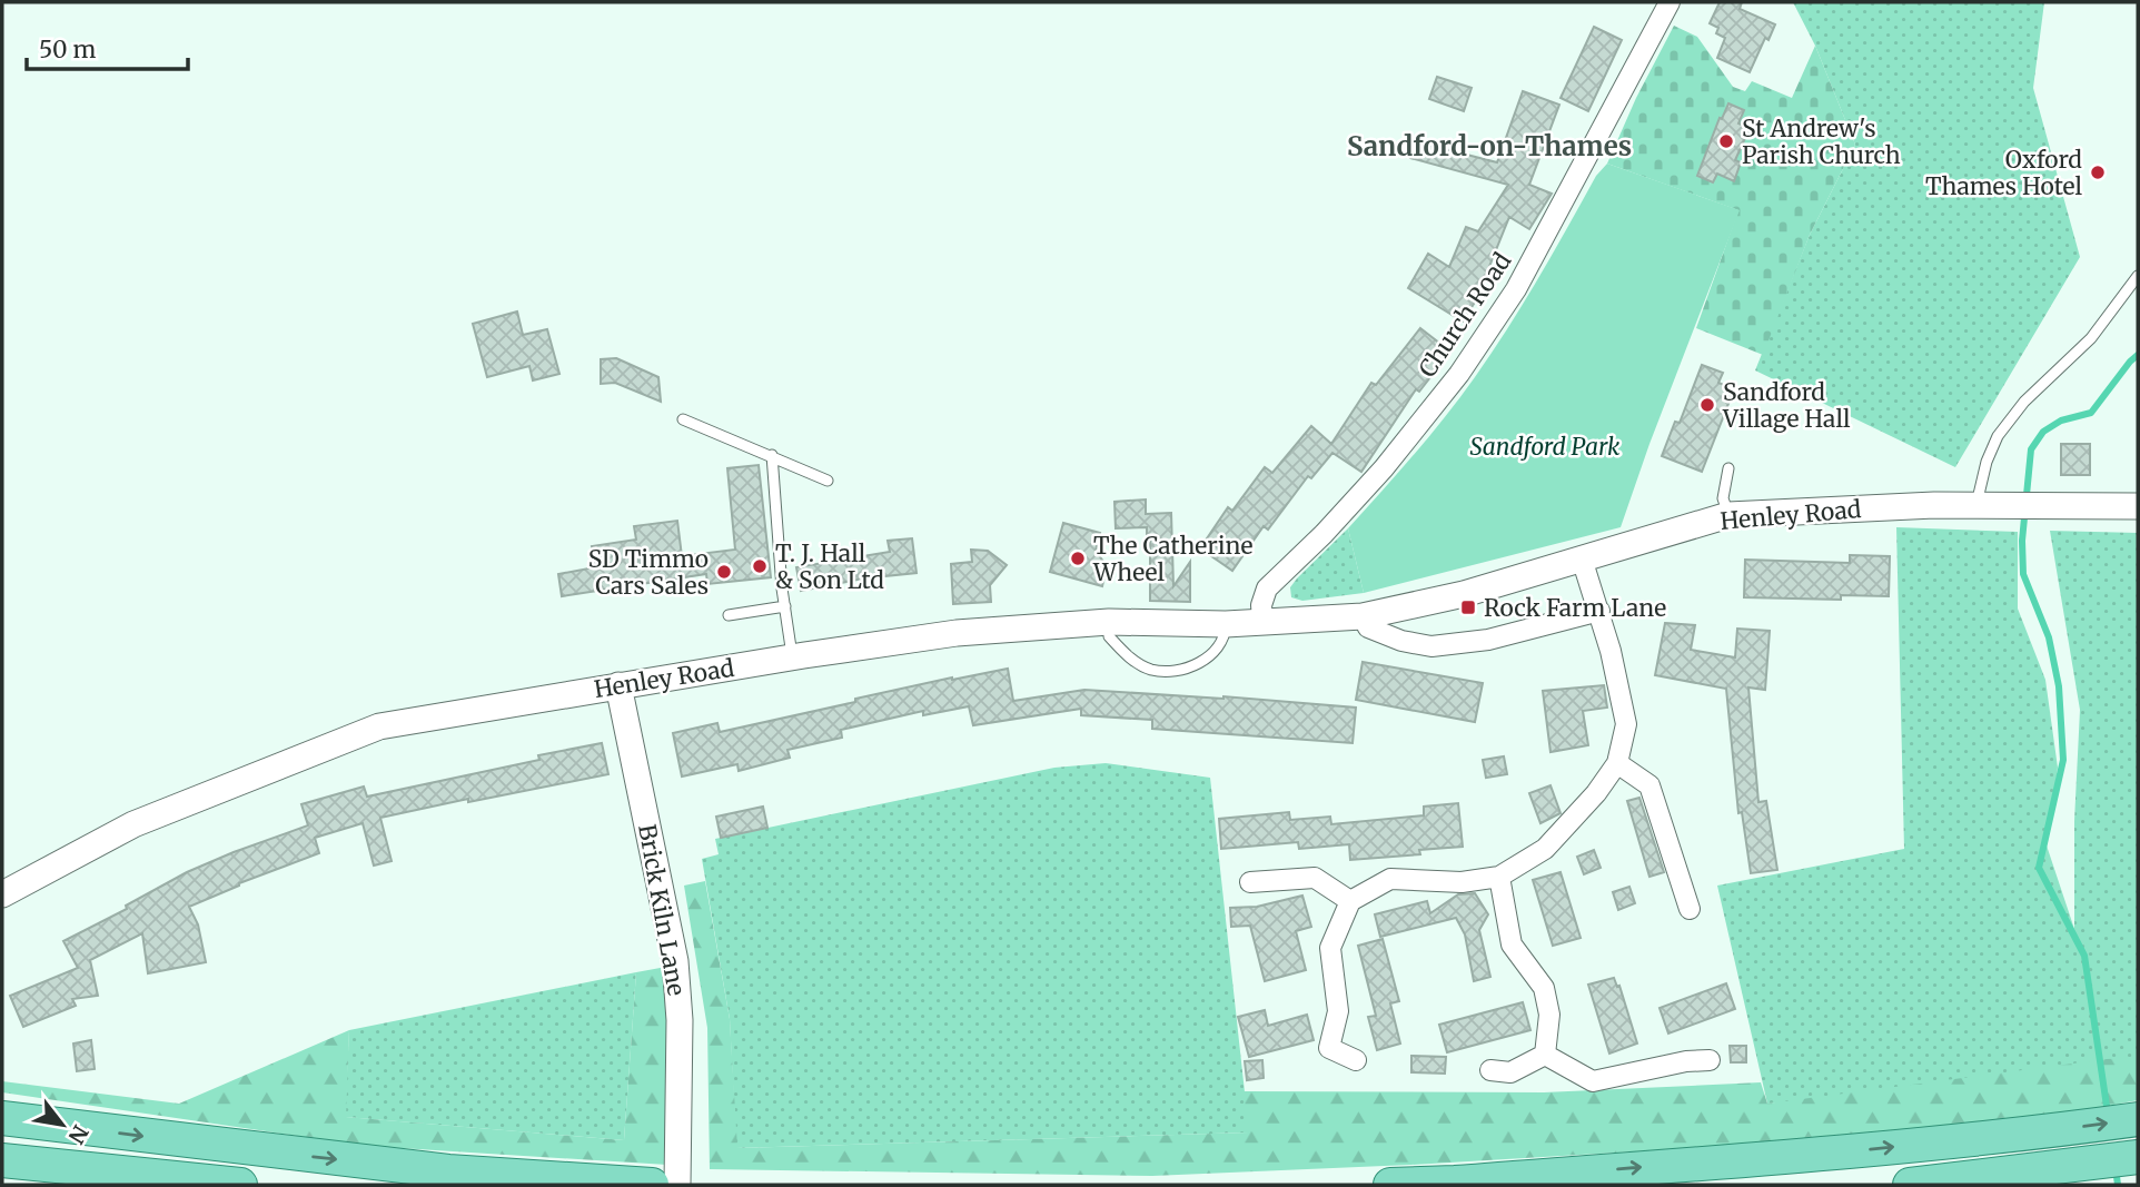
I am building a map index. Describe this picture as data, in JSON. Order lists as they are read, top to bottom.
{
  "streets": {
    "street": ["Church Road", "Henley Road", "Brick Kiln Lane"]
  },
  "crossings": [
    ["Church Road", "Henley Road"],
    ["Henley Road", "Brick Kiln Lane"]
  ],
  "districts": ["Sandford-on-Thames"],
  "parks": ["Sandford Park"],
  "places": {
    "other": [
      "St Andrew's Parish Church",
      "Oxford Thames Hotel",
      "Sandford Village Hall",
      "The Catherine Wheel",
      "T. J. Hall & Son Ltd",
      "SD Timmo Cars Sales"
    ],
    "transit": ["Rock Farm Lane"]
  },
  "scale_bar": "50 m",
  "north": "bottom right"
}
